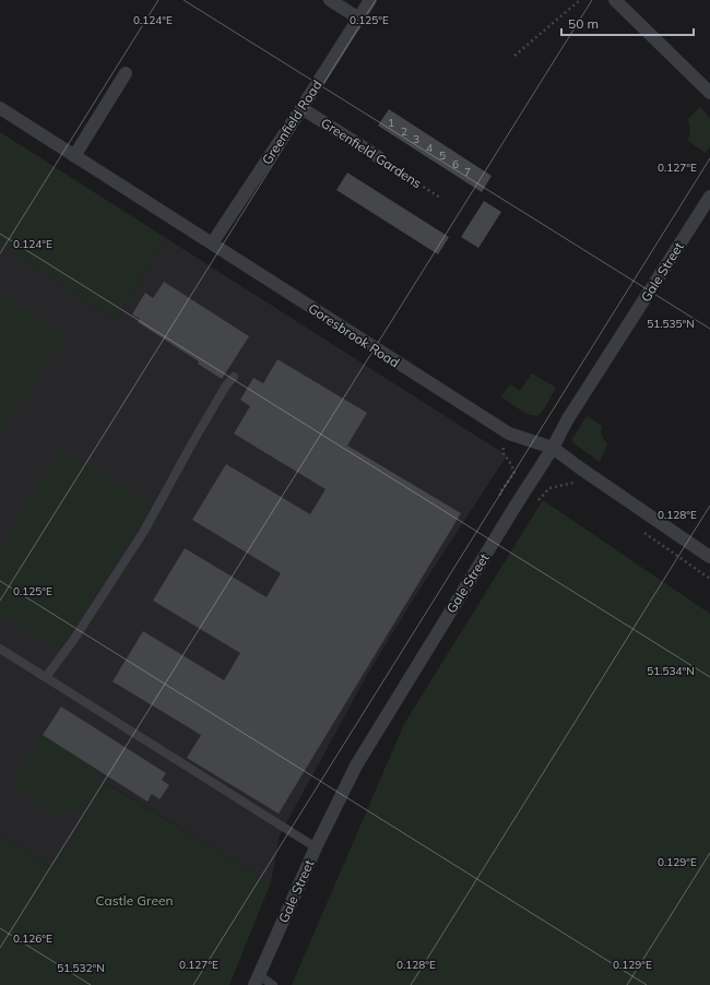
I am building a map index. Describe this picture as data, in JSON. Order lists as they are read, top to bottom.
{
  "streets": {
    "street": [
      "Greenfield Road",
      "Greenfield Gardens",
      "Gale Street",
      "Goresbrook Road"
    ]
  },
  "crossings": [
    ["Greenfield Road", "Greenfield Gardens"],
    ["Greenfield Road", "Goresbrook Road"],
    ["Gale Street", "Goresbrook Road"]
  ],
  "parks": ["Castle Green"],
  "house_numbers": [
    "1",
    "2",
    "3",
    "4",
    "5",
    "6",
    "7"
  ],
  "scale_bar": "50 m",
  "coordinates": [
    "0.124°E",
    "0.125°E",
    "0.127°E",
    "51.535°N",
    "0.128°E",
    "51.534°N",
    "0.129°E",
    "0.126°E",
    "51.532°N"
  ]
}
